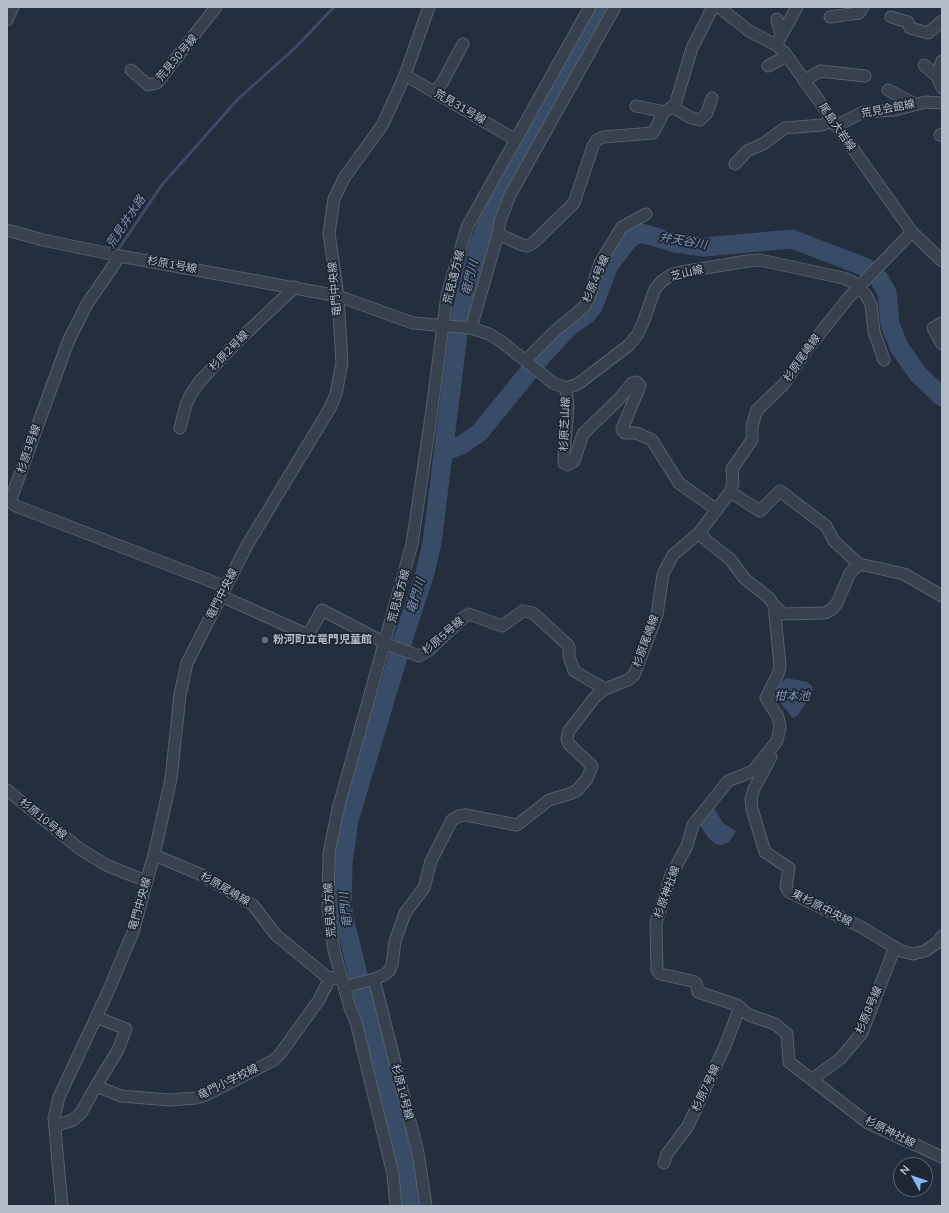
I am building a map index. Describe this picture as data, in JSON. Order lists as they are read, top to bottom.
{
  "streets": {
    "street": [
      "荒見30号線",
      "荒見31号線",
      "荒見会館線",
      "尾島大岩線",
      "杉原1号線",
      "芝山線",
      "荒見遠方線",
      "杉原4号線",
      "竜門中央線",
      "杉原2号線",
      "杉原尾嶋線",
      "杉原芝山線",
      "杉原3号線",
      "杉原5号線",
      "杉原10号線",
      "杉原神社線",
      "東杉原中央線",
      "杉原8号線",
      "竜門小学校線",
      "杉原7号線",
      "杉原14号線"
    ]
  },
  "crossings": [
    ["荒見31号線", "荒見遠方線"],
    ["荒見31号線", "竜門中央線"],
    ["荒見会館線", "尾島大岩線"],
    ["尾島大岩線", "杉原尾嶋線"],
    ["杉原1号線", "竜門中央線"],
    ["杉原1号線", "杉原2号線"],
    ["杉原1号線", "杉原芝山線"],
    ["杉原1号線", "杉原3号線"],
    ["芝山線", "杉原尾嶋線"],
    ["芝山線", "杉原芝山線"],
    ["荒見遠方線", "杉原尾嶋線"],
    ["荒見遠方線", "杉原芝山線"],
    ["荒見遠方線", "杉原5号線"],
    ["杉原4号線", "杉原芝山線"],
    ["竜門中央線", "杉原尾嶋線"],
    ["竜門中央線", "杉原芝山線"],
    ["竜門中央線", "杉原3号線"],
    ["竜門中央線", "杉原5号線"],
    ["竜門中央線", "杉原10号線"],
    ["杉原尾嶋線", "杉原芝山線"],
    ["杉原尾嶋線", "杉原5号線"],
    ["杉原尾嶋線", "竜門小学校線"],
    ["杉原尾嶋線", "杉原14号線"],
    ["杉原3号線", "杉原5号線"],
    ["杉原神社線", "東杉原中央線"],
    ["杉原神社線", "杉原8号線"],
    ["杉原神社線", "杉原7号線"],
    ["東杉原中央線", "杉原8号線"]
  ],
  "water": [
    "荒見井水路",
    "弁天谷川",
    "竜門川",
    "柑本池"
  ],
  "places": ["粉河町立竜門児童館"],
  "north": "top left"
}
